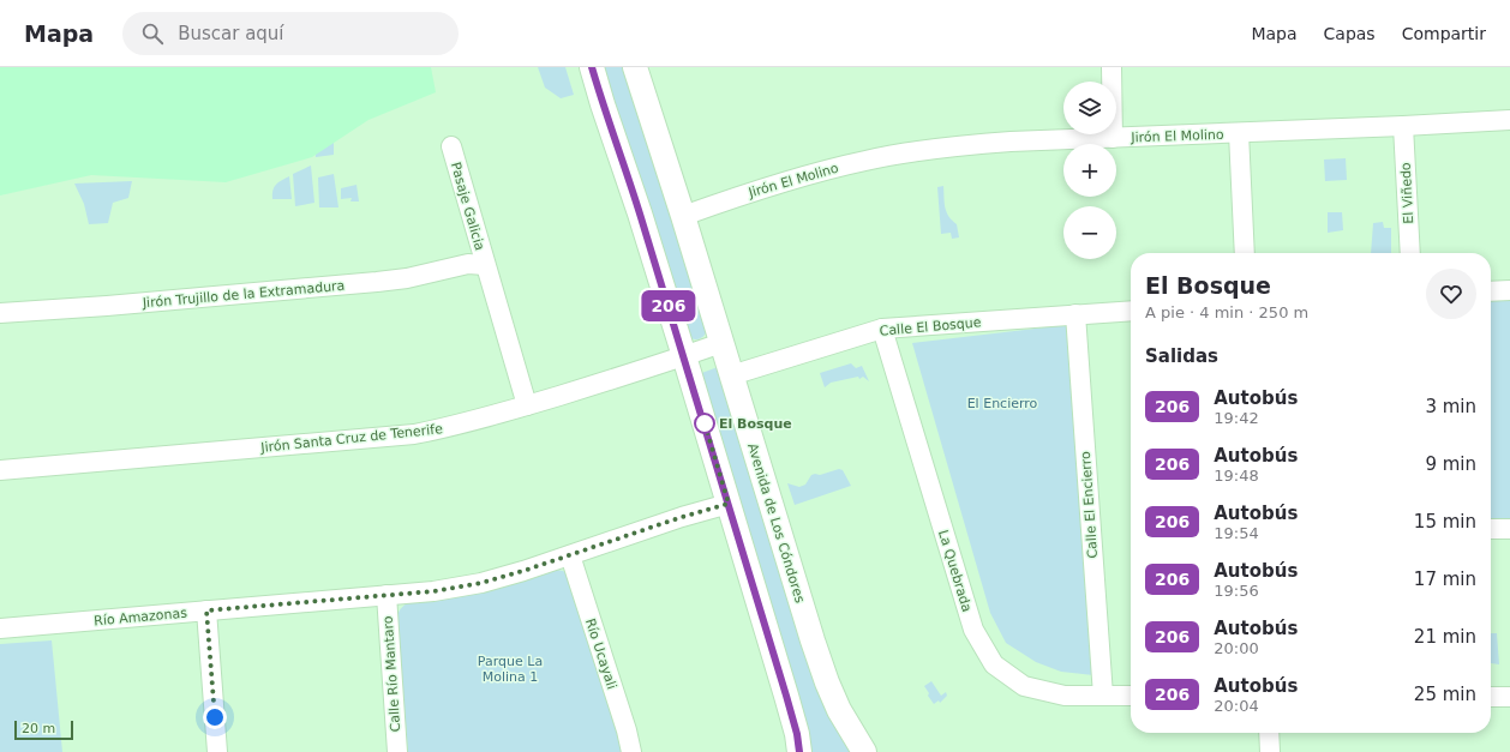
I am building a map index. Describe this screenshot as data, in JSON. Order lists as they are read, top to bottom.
{
  "streets": {
    "street": [
      "Jirón El Molino",
      "El Viñedo",
      "Pasaje Galicia",
      "Jirón Trujillo de la Extramadura",
      "Calle El Bosque",
      "Jirón Santa Cruz de Tenerife",
      "Calle El Encierro",
      "Avenida de Los Cóndores",
      "La Quebrada",
      "Río Amazonas",
      "Río Ucayali",
      "Calle Río Mantaro"
    ]
  },
  "crossings": [
    ["Jirón El Molino", "El Viñedo"],
    ["Jirón El Molino", "Avenida de Los Cóndores"],
    ["Pasaje Galicia", "Jirón Trujillo de la Extramadura"],
    ["Pasaje Galicia", "Jirón Santa Cruz de Tenerife"],
    ["Calle El Bosque", "Calle El Encierro"],
    ["Calle El Bosque", "Avenida de Los Cóndores"],
    ["Calle El Bosque", "La Quebrada"],
    ["Jirón Santa Cruz de Tenerife", "Avenida de Los Cóndores"],
    ["Calle El Encierro", "La Quebrada"],
    ["Río Amazonas", "Río Ucayali"],
    ["Río Amazonas", "Calle Río Mantaro"]
  ],
  "parks": ["El Encierro", "Parque La Molina 1"],
  "places": ["El Bosque"],
  "lines": ["bus line 206"],
  "scale_bar": "20 m",
  "page": {
    "header": "Mapa",
    "search": "Buscar aquí",
    "nav": ["Mapa", "Capas", "Compartir"],
    "on_map": "206",
    "map_buttons": ["+", "−"],
    "heading": [
      ["El Bosque", "A pie · 4 min · 250 m"],
      "Salidas"
    ],
    "list": [
      {
        "mark": "206",
        "name": "Autobús",
        "note": "19:42",
        "value": "3 min"
      },
      {
        "mark": "206",
        "name": "Autobús",
        "note": "19:48",
        "value": "9 min"
      },
      {
        "mark": "206",
        "name": "Autobús",
        "note": "19:54",
        "value": "15 min"
      },
      {
        "mark": "206",
        "name": "Autobús",
        "note": "19:56",
        "value": "17 min"
      },
      {
        "mark": "206",
        "name": "Autobús",
        "note": "20:00",
        "value": "21 min"
      },
      {
        "mark": "206",
        "name": "Autobús",
        "note": "20:04",
        "value": "25 min"
      }
    ],
    "scale": "20 m"
  }
}
